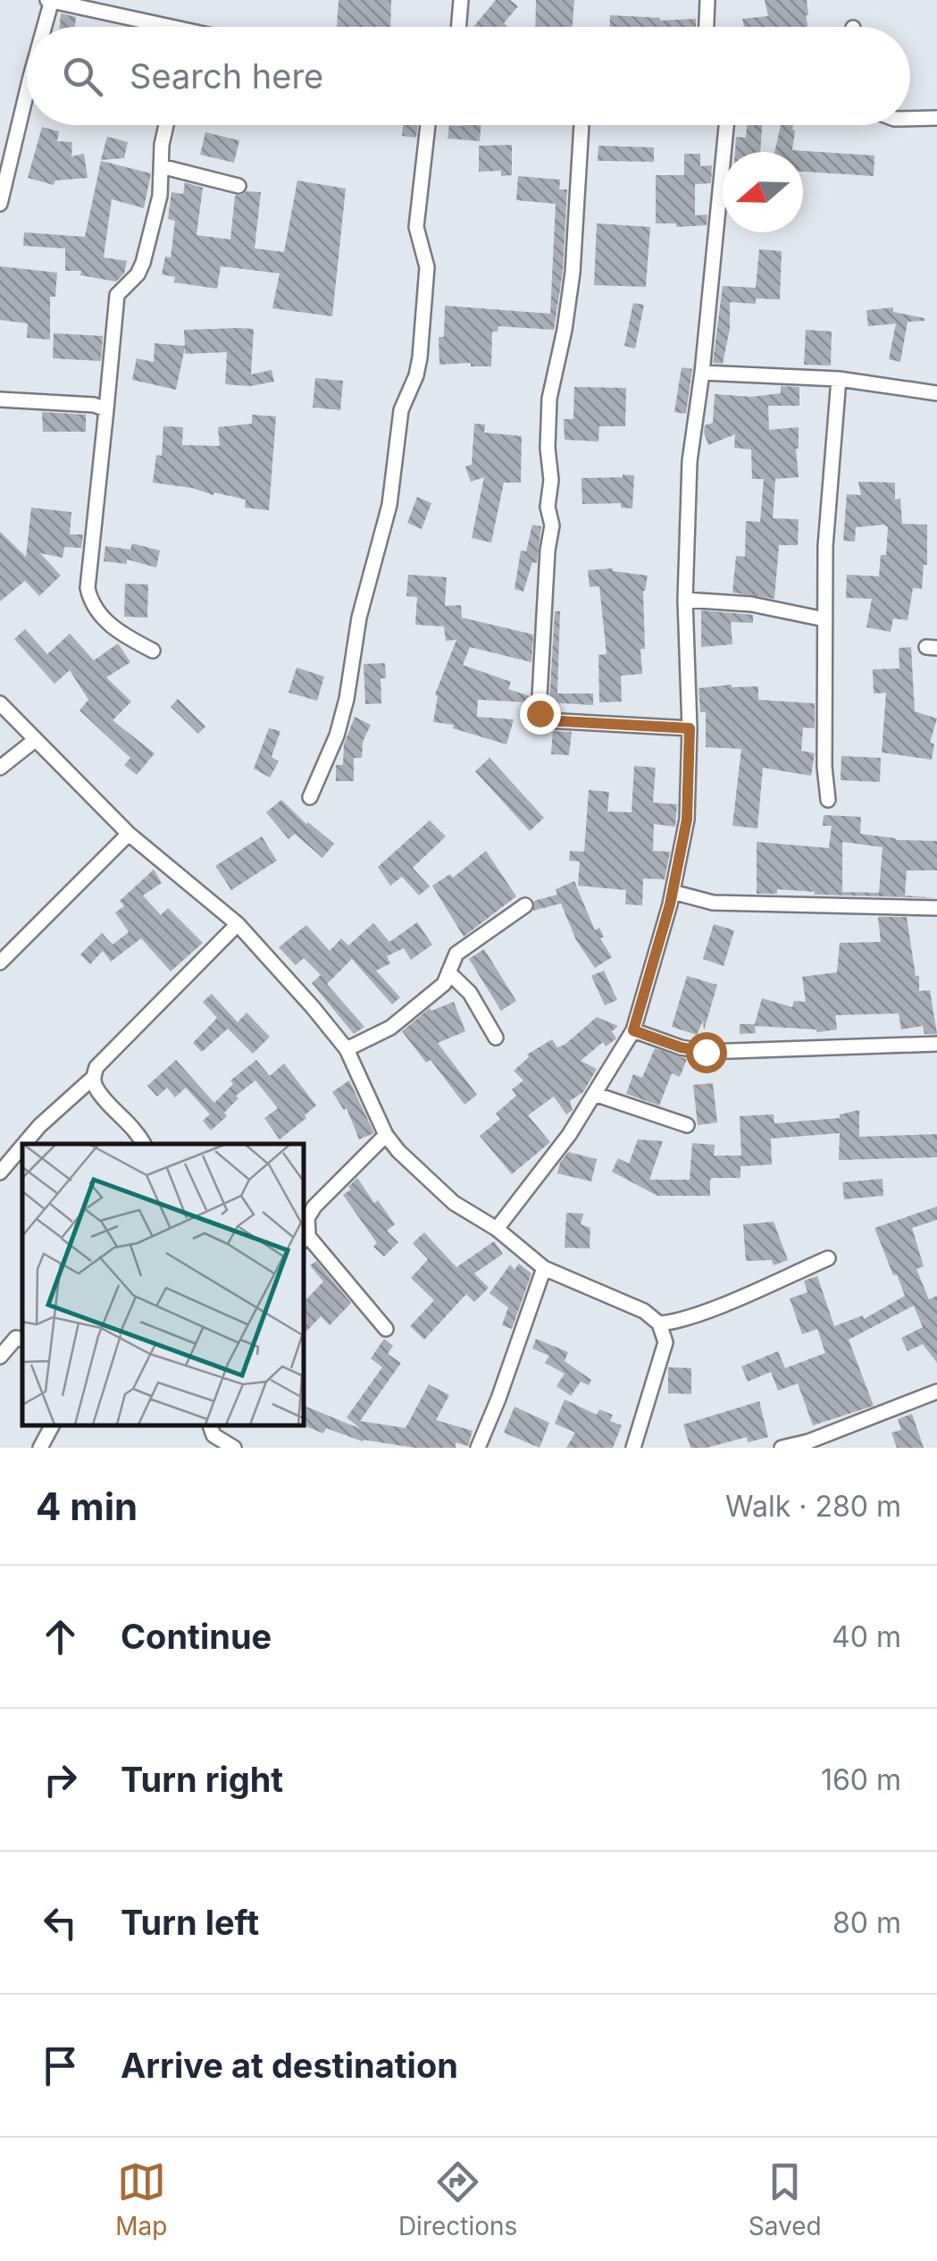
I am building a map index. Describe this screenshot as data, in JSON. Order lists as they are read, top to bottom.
{
  "north": "left",
  "page": {
    "search": "Search here",
    "heading": ["4 min", "Walk · 280 m"],
    "list": [
      ["Continue", "40 m"],
      ["Turn right", "160 m"],
      ["Turn left", "80 m"],
      "Arrive at destination"
    ],
    "nav": ["Map", "Directions", "Saved"]
  }
}
